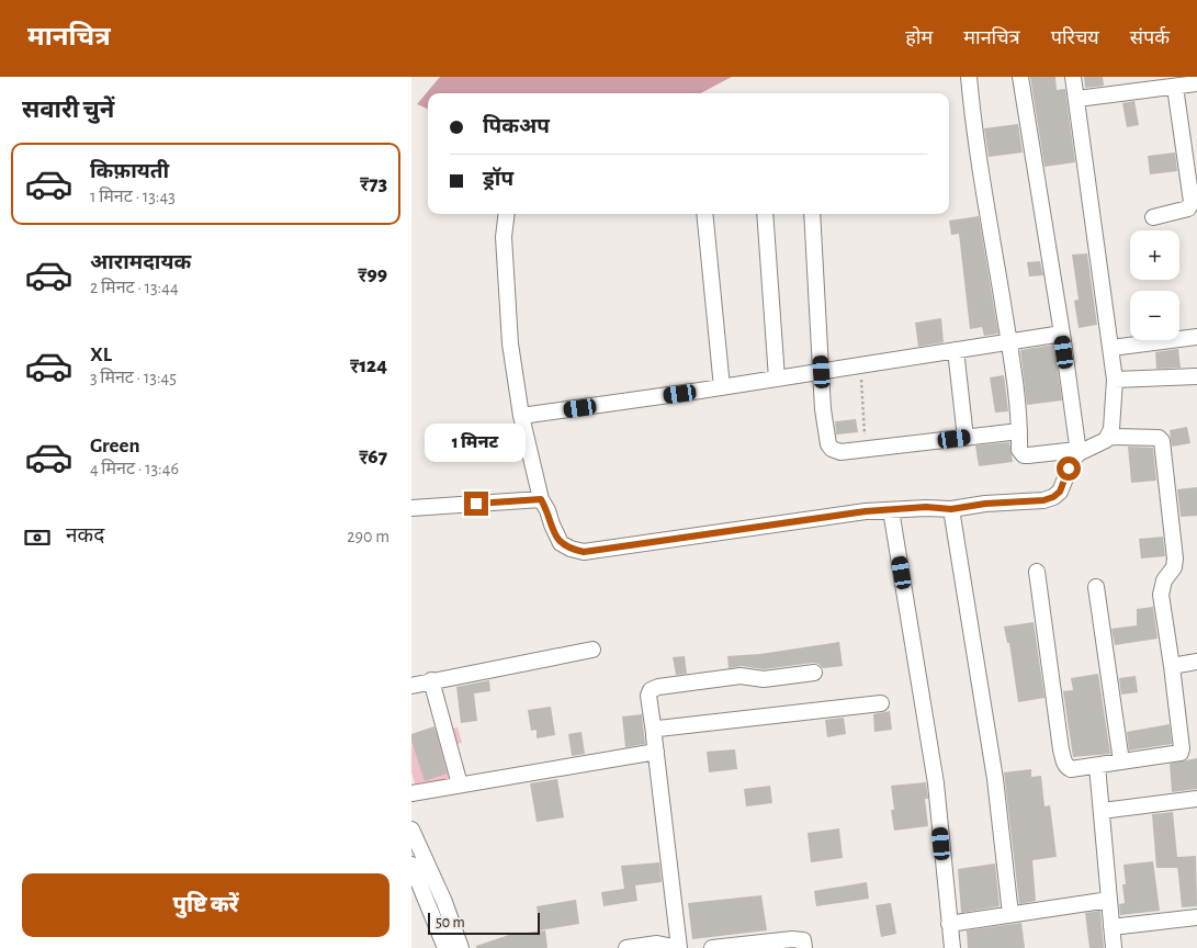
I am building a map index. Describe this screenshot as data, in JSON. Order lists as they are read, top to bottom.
{
  "scale_bar": "50 m",
  "page": {
    "header": "मानचित्र",
    "nav": [
      "होम",
      "मानचित्र",
      "परिचय",
      "संपर्क"
    ],
    "heading": "सवारी चुनें",
    "banner": ["पिकअप", "ड्रॉप"],
    "list": [
      {
        "name": "किफ़ायती",
        "note": "1 मिनट · 13:43",
        "value": "₹73"
      },
      {
        "name": "आरामदायक",
        "note": "2 मिनट · 13:44",
        "value": "₹99"
      },
      {
        "name": "XL",
        "note": "3 मिनट · 13:45",
        "value": "₹124"
      },
      {
        "name": "Green",
        "note": "4 मिनट · 13:46",
        "value": "₹67"
      }
    ],
    "map_buttons": ["+", "−"],
    "bubble": "1 मिनट",
    "pay": ["नकद", "290 m"],
    "buttons": "पुष्टि करें",
    "scale": "50 m"
  }
}
